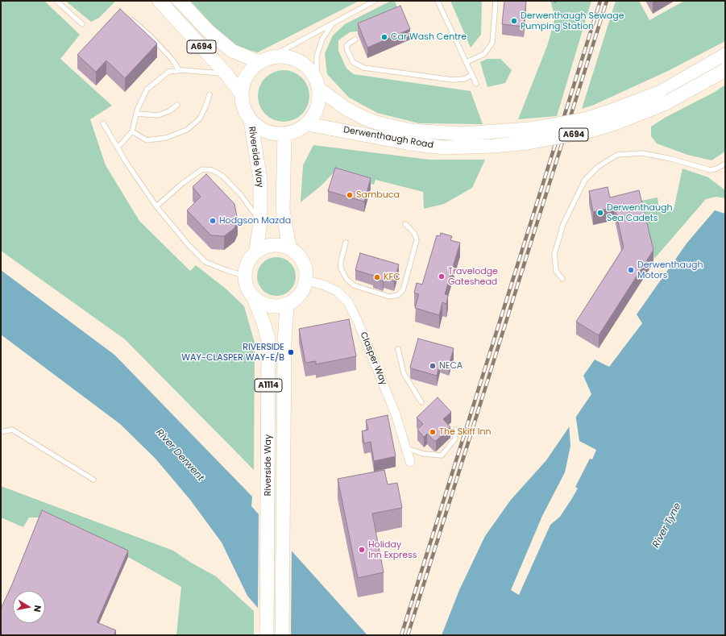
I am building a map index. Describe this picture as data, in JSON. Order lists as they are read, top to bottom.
{
  "streets": {
    "main road": [
      "A694",
      "Derwenthaugh Road",
      "Riverside Way",
      "A1114"
    ],
    "street": ["Clasper Way"]
  },
  "crossings": [
    ["A694", "Derwenthaugh Road"],
    ["A694", "Riverside Way"],
    ["Derwenthaugh Road", "Riverside Way"],
    ["Riverside Way", "Clasper Way"],
    ["Riverside Way", "A1114"],
    ["Clasper Way", "A1114"]
  ],
  "water": ["River Derwent", "River Tyne"],
  "places": [
    "Derwenthaugh Sewage Pumping Station",
    "Car Wash Centre",
    "Sambuca",
    "Derwenthaugh Sea Cadets",
    "Hodgson Mazda",
    "Derwenthaugh Motors",
    "Travelodge Gateshead",
    "KFC",
    "RIVERSIDE WAY-CLASPER WAY-E/B",
    "NECA",
    "The Skiff Inn",
    "Holiday Inn Express"
  ],
  "north": "right"
}
